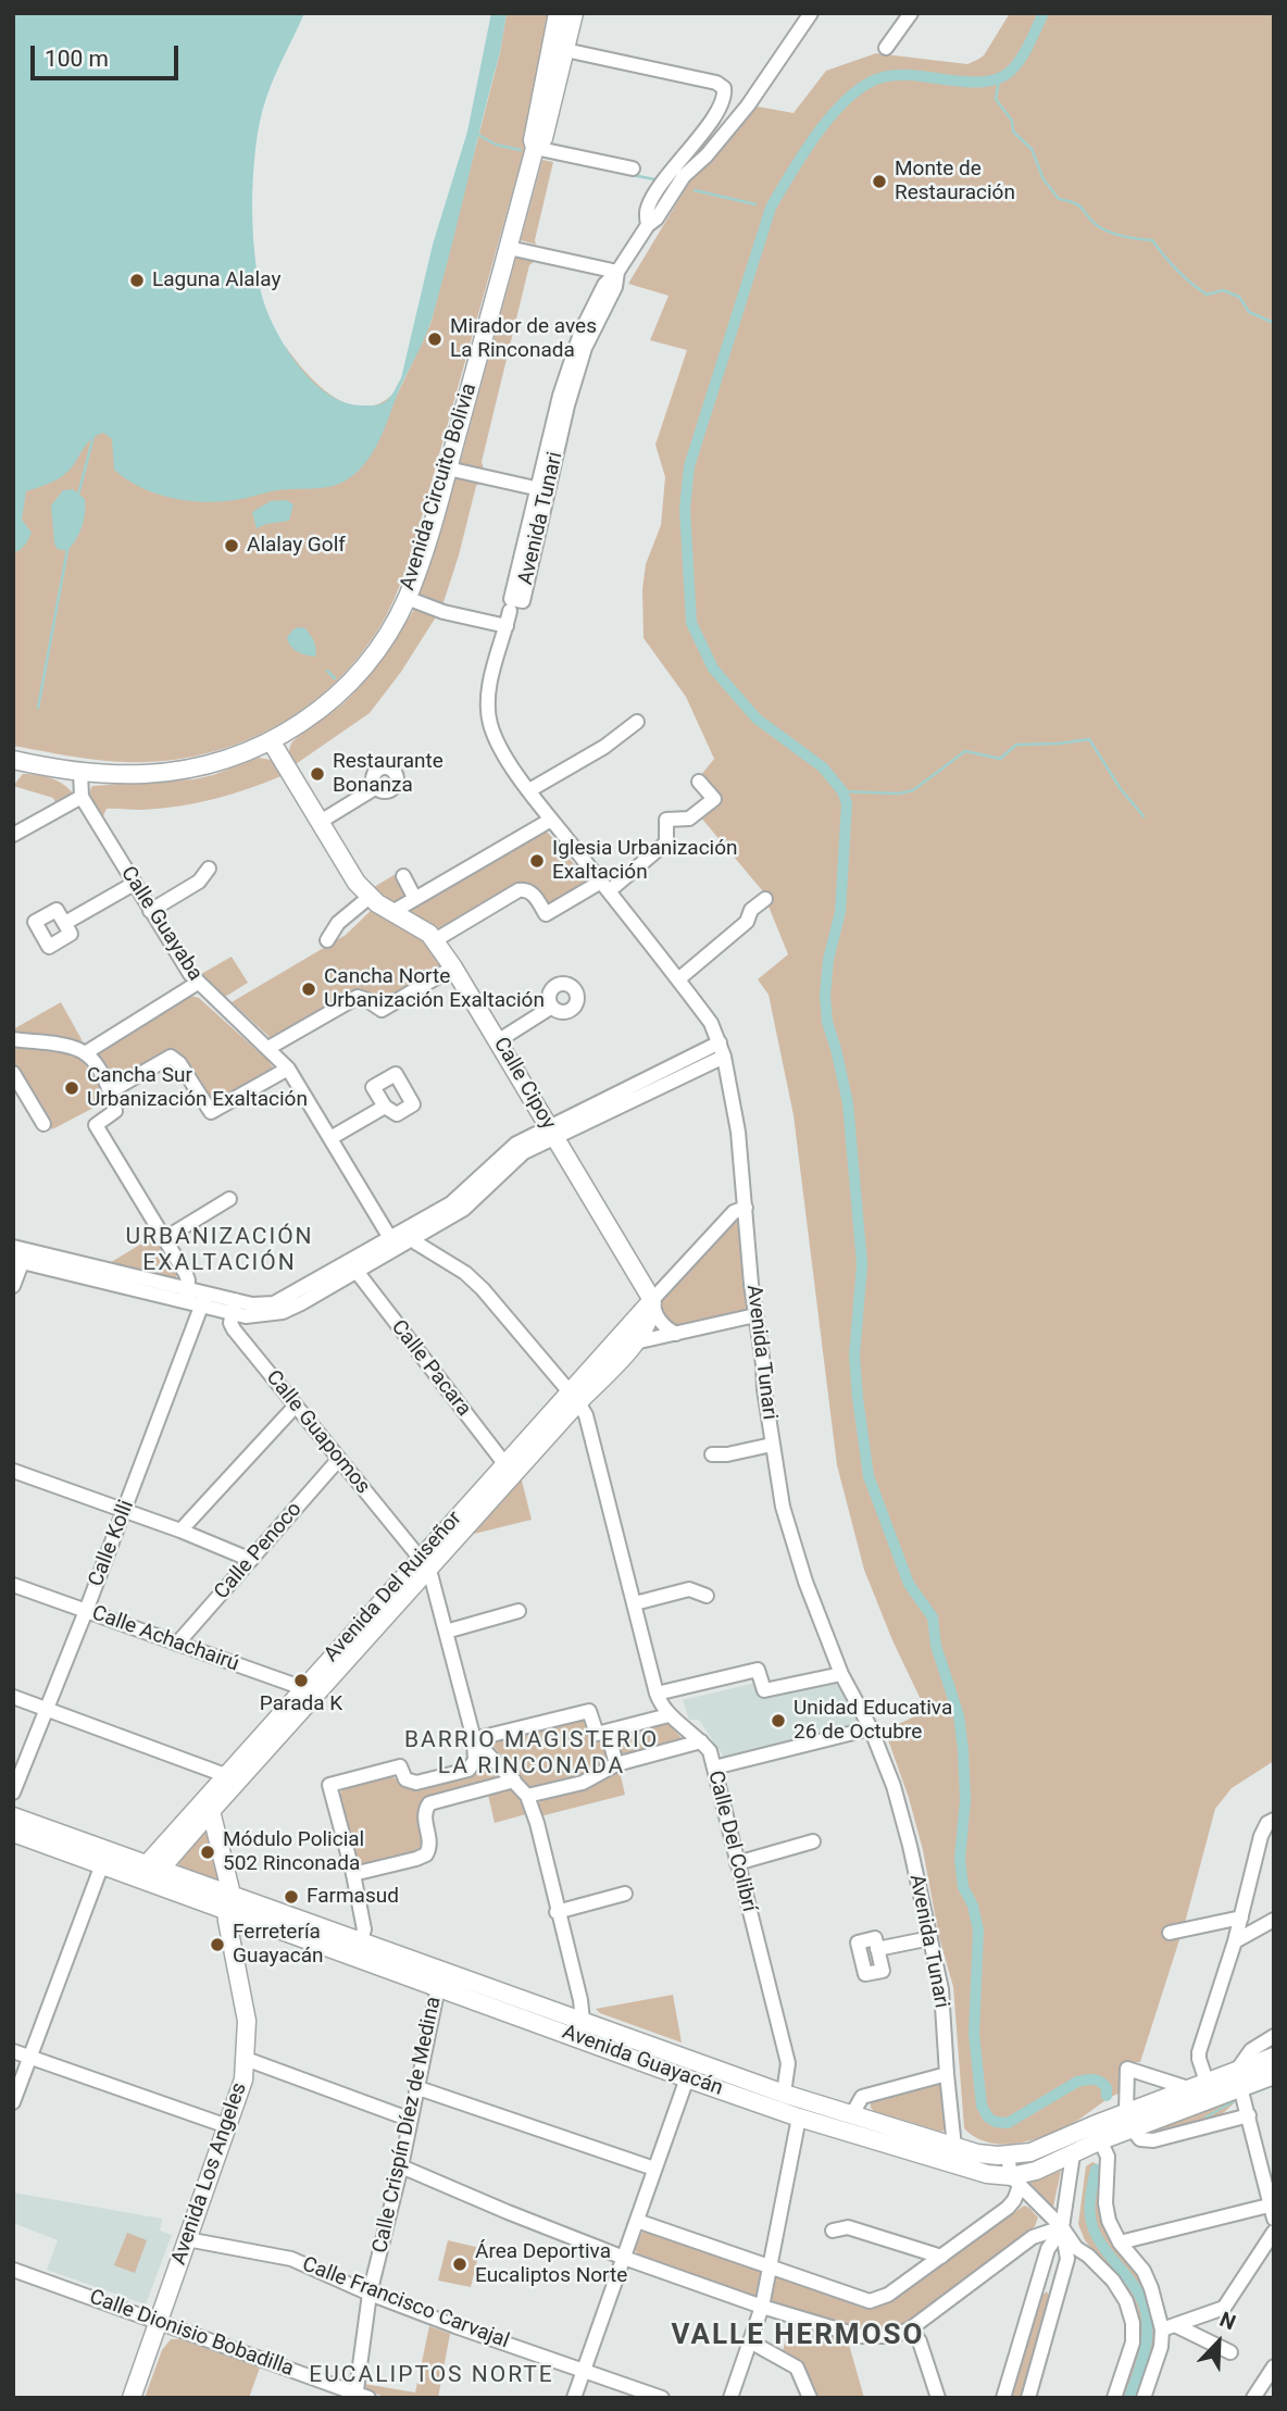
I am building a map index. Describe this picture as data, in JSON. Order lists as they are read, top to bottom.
{
  "streets": {
    "main road": [
      "Avenida Circuito Bolivia",
      "Calle Cipoy",
      "Avenida Del Ruiseñor",
      "Avenida Guayacán",
      "Avenida Los Angeles"
    ],
    "street": [
      "Avenida Tunari",
      "Calle Guayaba",
      "Calle Pacara",
      "Calle Guapomos",
      "Calle Kolli",
      "Calle Penoco",
      "Calle Achachairú",
      "Calle Del Colibrí",
      "Calle Crispín Díez de Medina",
      "Calle Francisco Carvajal",
      "Calle Dionisio Bobadilla"
    ]
  },
  "crossings": [
    ["Avenida Circuito Bolivia", "Avenida Tunari"],
    ["Avenida Circuito Bolivia", "Calle Guayaba"],
    ["Avenida Circuito Bolivia", "Calle Cipoy"],
    ["Avenida Tunari", "Avenida Del Ruiseñor"],
    ["Avenida Tunari", "Avenida Guayacán"],
    ["Calle Cipoy", "Avenida Del Ruiseñor"],
    ["Calle Pacara", "Avenida Del Ruiseñor"],
    ["Calle Guapomos", "Calle Penoco"],
    ["Calle Guapomos", "Avenida Del Ruiseñor"],
    ["Calle Kolli", "Calle Achachairú"],
    ["Calle Penoco", "Calle Achachairú"],
    ["Avenida Del Ruiseñor", "Calle Achachairú"],
    ["Avenida Del Ruiseñor", "Calle Del Colibrí"],
    ["Avenida Del Ruiseñor", "Avenida Guayacán"],
    ["Avenida Del Ruiseñor", "Avenida Los Angeles"],
    ["Calle Del Colibrí", "Avenida Guayacán"],
    ["Avenida Guayacán", "Calle Crispín Díez de Medina"],
    ["Avenida Guayacán", "Avenida Los Angeles"],
    ["Calle Crispín Díez de Medina", "Calle Francisco Carvajal"],
    ["Calle Crispín Díez de Medina", "Calle Dionisio Bobadilla"],
    ["Avenida Los Angeles", "Calle Francisco Carvajal"],
    ["Avenida Los Angeles", "Calle Dionisio Bobadilla"]
  ],
  "districts": [
    "URBANIZACIÓN EXALTACIÓN",
    "BARRIO MAGISTERIO LA RINCONADA",
    "VALLE HERMOSO",
    "EUCALIPTOS NORTE"
  ],
  "places": [
    "Monte de Restauración",
    "Laguna Alalay",
    "Mirador de aves La Rinconada",
    "Alalay Golf",
    "Restaurante Bonanza",
    "Iglesia Urbanización Exaltación",
    "Cancha Norte Urbanización Exaltación",
    "Cancha Sur Urbanización Exaltación",
    "Parada K",
    "Unidad Educativa 26 de Octubre",
    "Módulo Policial 502 Rinconada",
    "Farmasud",
    "Ferretería Guayacán",
    "Área Deportiva Eucaliptos Norte"
  ],
  "scale_bar": "100 m",
  "north": "top right"
}
